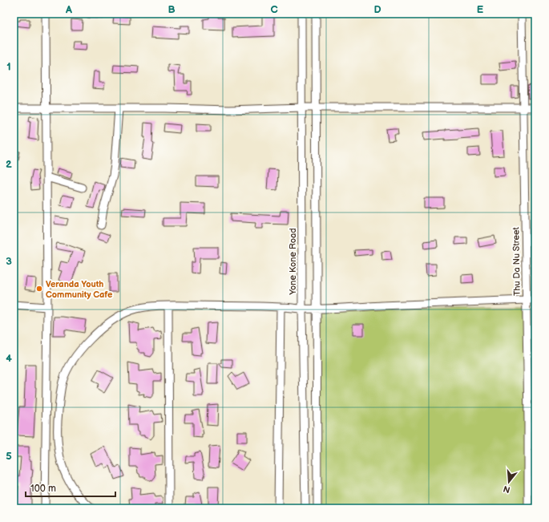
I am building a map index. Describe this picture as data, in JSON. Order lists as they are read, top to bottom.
{
  "streets": {
    "street": ["Yone Kone Road", "Thu Da Nu Street"]
  },
  "places": ["Veranda Youth Community Cafe"],
  "scale_bar": "100 m",
  "north": "bottom",
  "grid": {
    "columns": [
      "A",
      "B",
      "C",
      "D",
      "E"
    ],
    "rows": [
      "1",
      "2",
      "3",
      "4",
      "5"
    ]
  }
}
